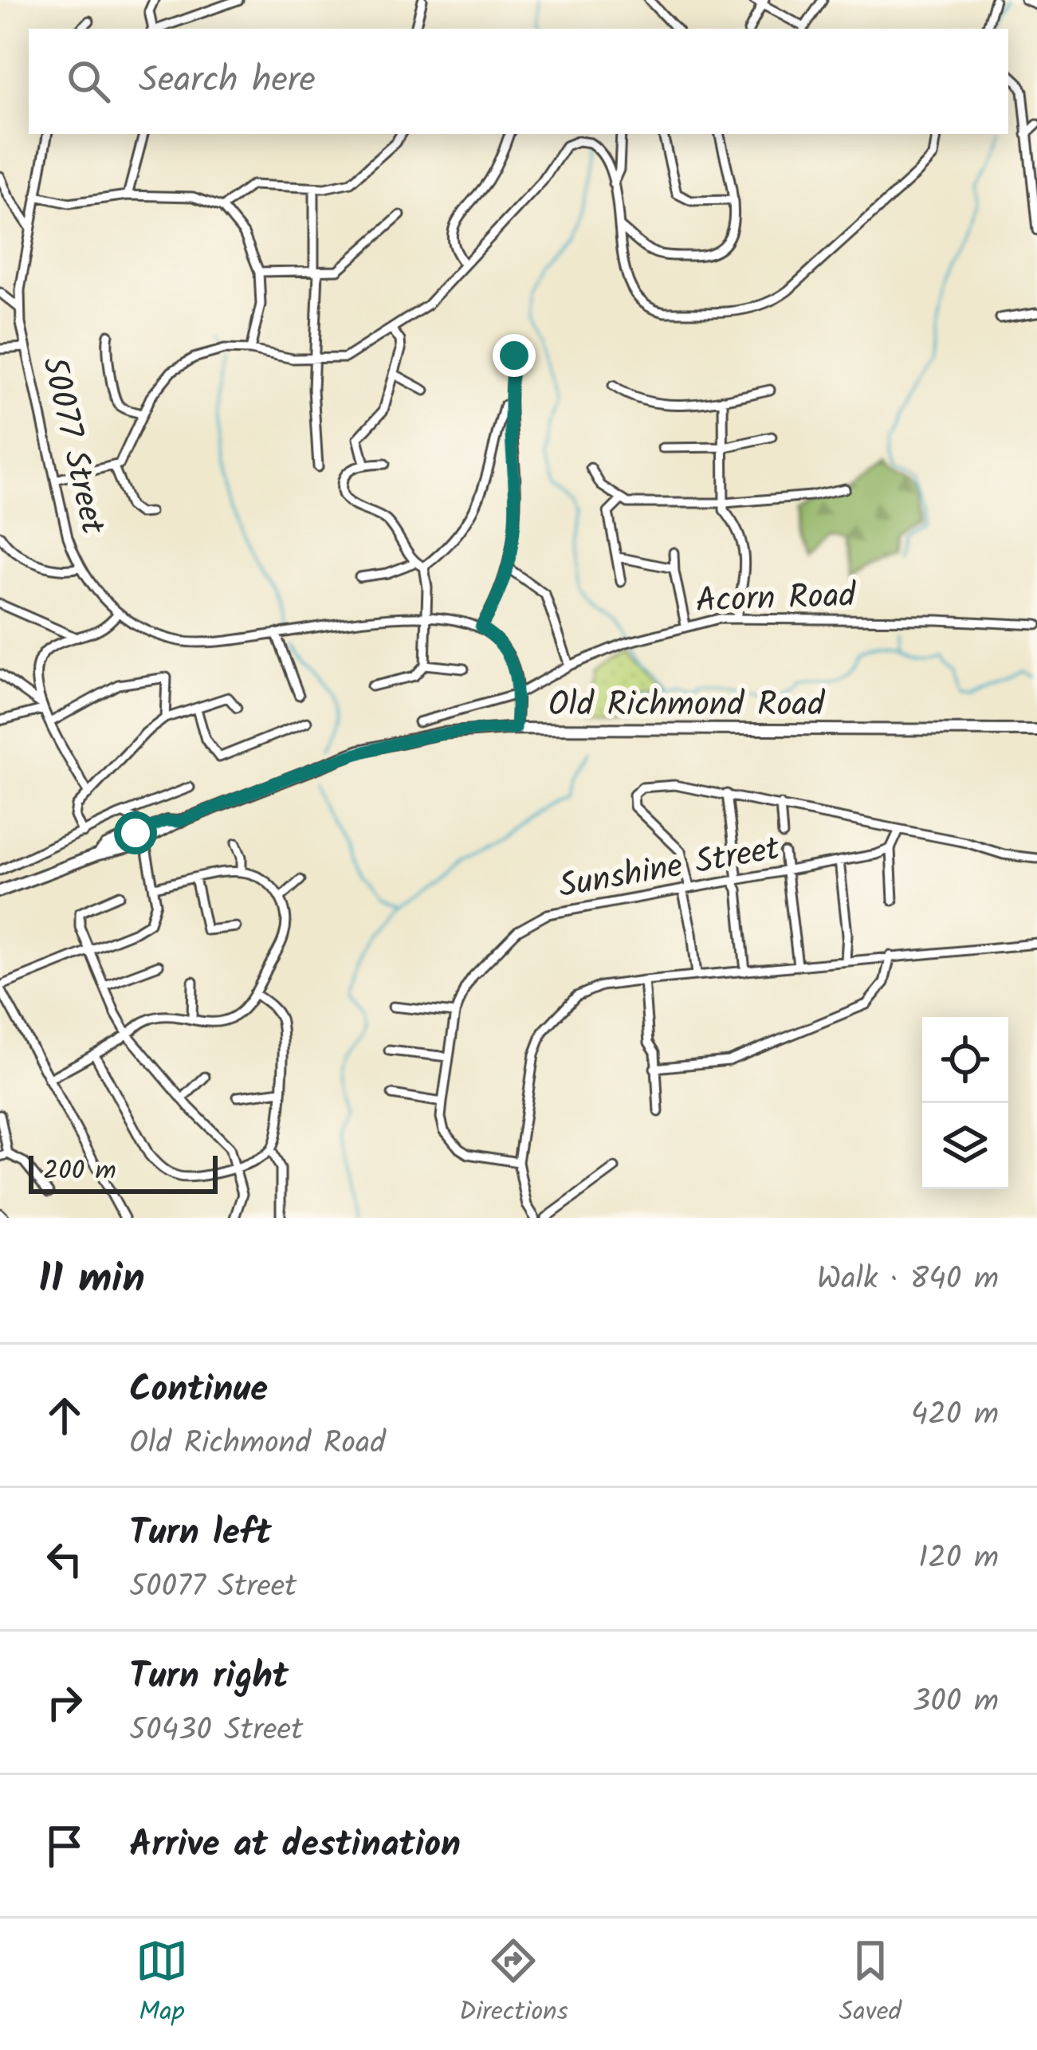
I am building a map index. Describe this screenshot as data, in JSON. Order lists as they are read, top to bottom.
{
  "streets": {
    "street": [
      "50077 Street",
      "Acorn Road",
      "Old Richmond Road",
      "Sunshine Street"
    ]
  },
  "scale_bar": "200 m",
  "page": {
    "search": "Search here",
    "scale": "200 m",
    "heading": ["11 min", "Walk · 840 m"],
    "list": [
      ["Continue", "Old Richmond Road", "420 m"],
      ["Turn left", "50077 Street", "120 m"],
      ["Turn right", "50430 Street", "300 m"],
      "Arrive at destination"
    ],
    "nav": ["Map", "Directions", "Saved"]
  }
}
